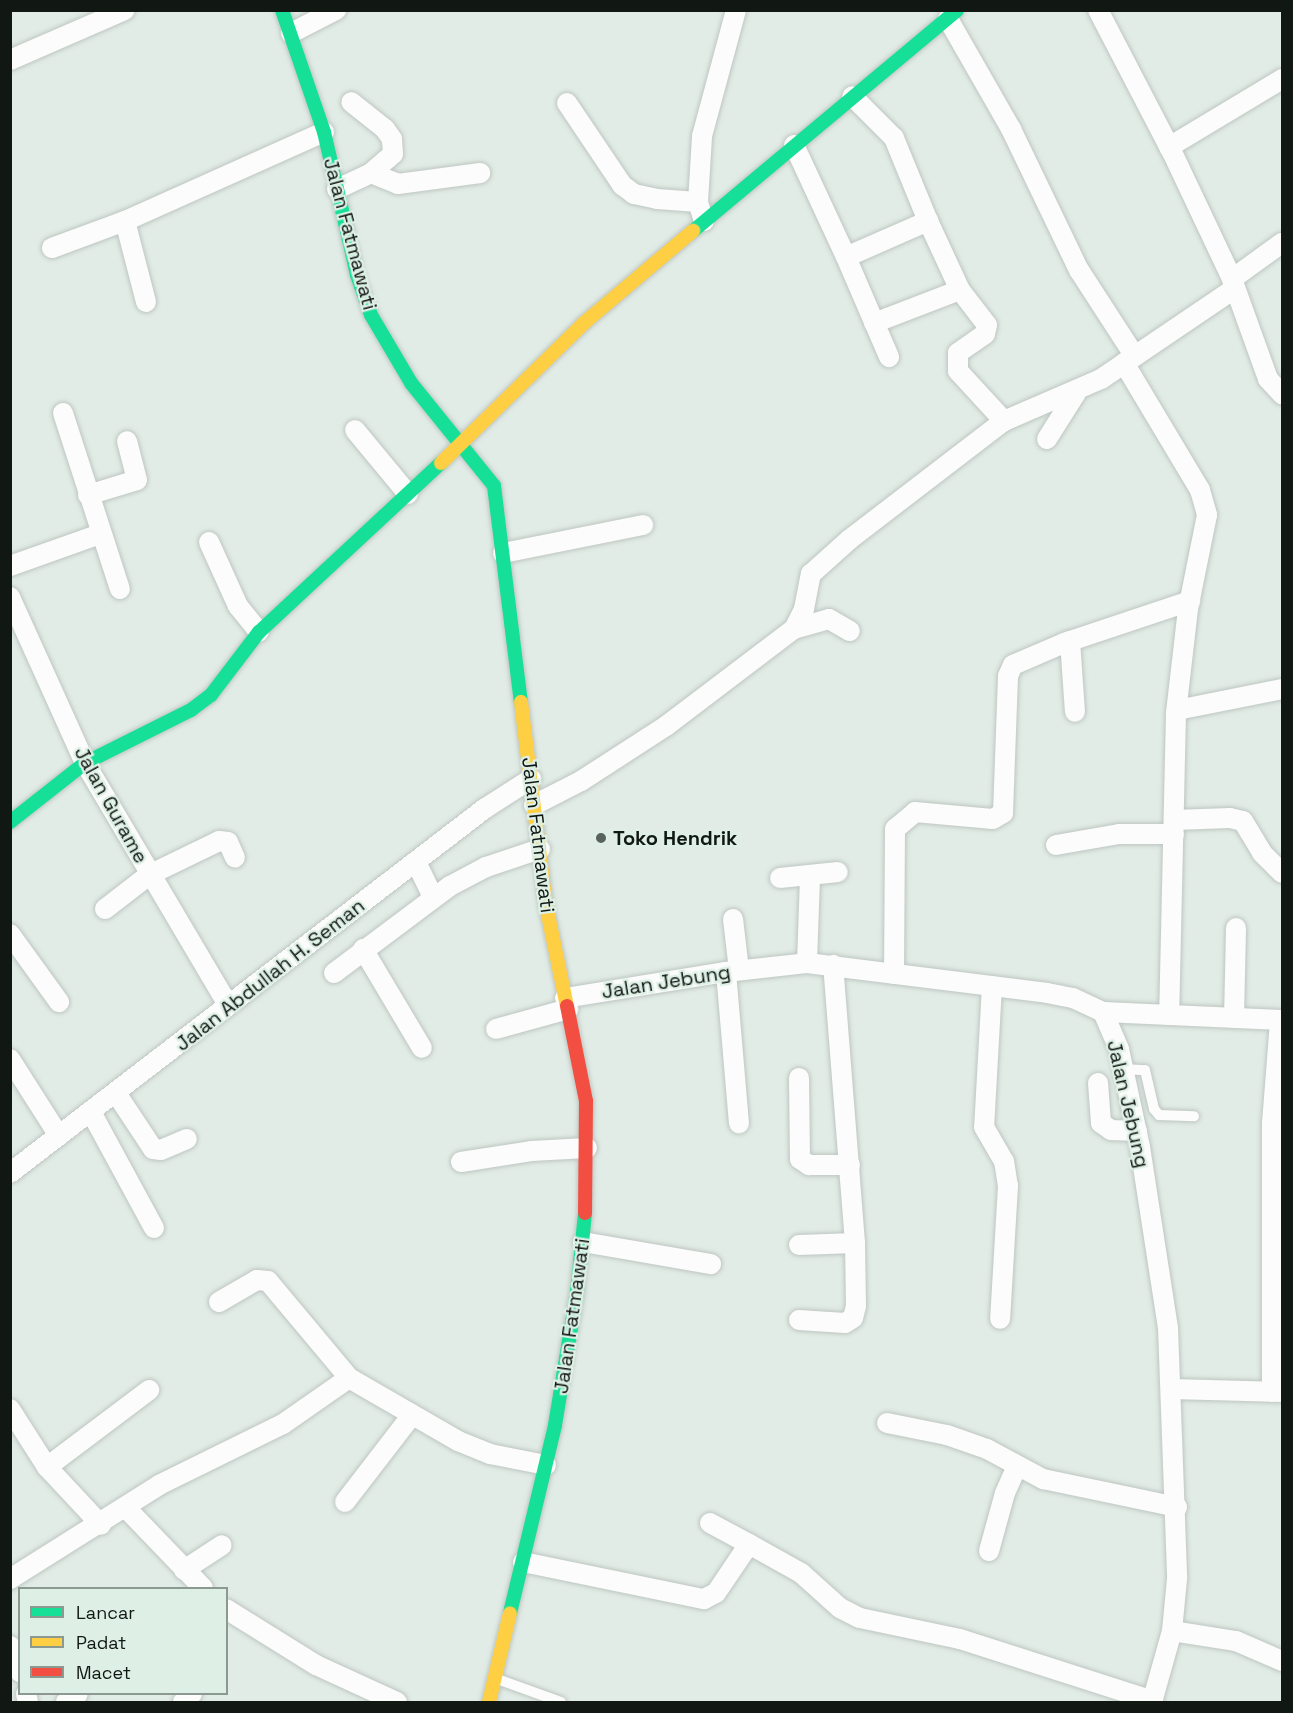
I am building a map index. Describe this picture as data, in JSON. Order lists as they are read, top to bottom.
{
  "streets": {
    "street": [
      "Jalan Fatmawati",
      "Jalan Gurame",
      "Jalan Abdullah H. Seman",
      "Jalan Jebung"
    ]
  },
  "crossings": [
    ["Jalan Fatmawati", "Jalan Abdullah H. Seman"],
    ["Jalan Fatmawati", "Jalan Jebung"],
    ["Jalan Gurame", "Jalan Abdullah H. Seman"]
  ],
  "places": ["Toko Hendrik"],
  "legend": ["Lancar", "Padat", "Macet"]
}
